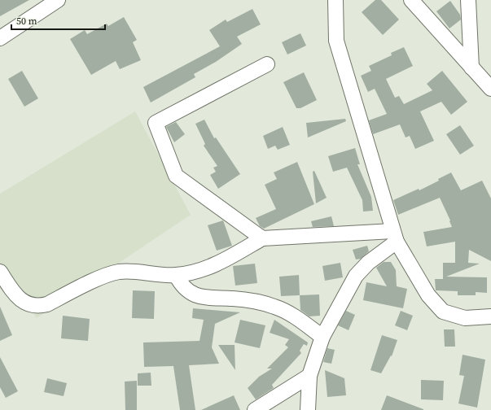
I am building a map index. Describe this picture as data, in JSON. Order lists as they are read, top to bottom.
{
  "scale_bar": "50 m"
}
